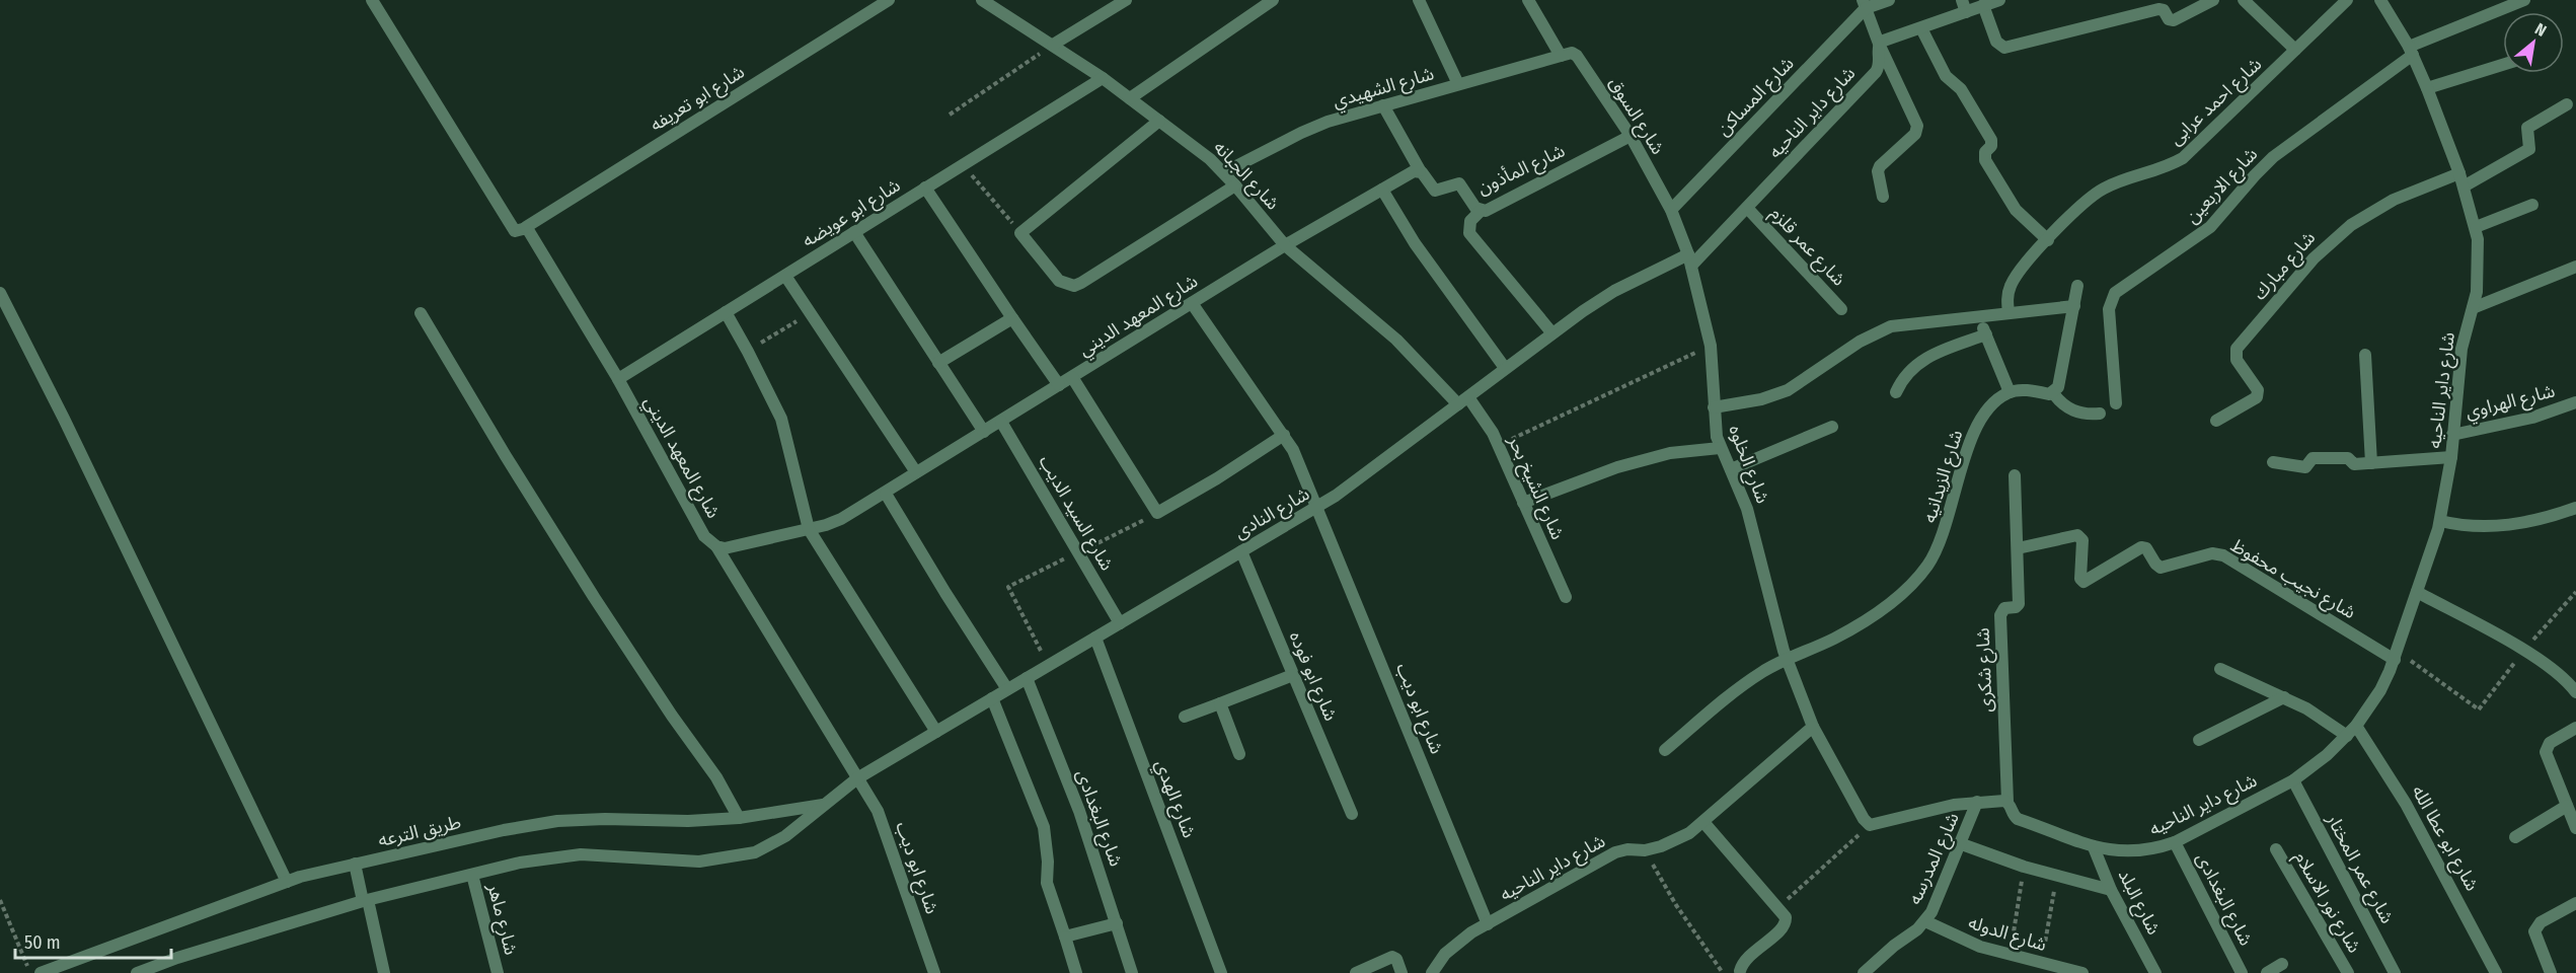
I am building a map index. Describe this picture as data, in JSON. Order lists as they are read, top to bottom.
{
  "streets": {
    "street": [
      "شارع الشهيدي",
      "شارع المساكن",
      "شارع ابو تعريفه",
      "شارع احمد عرابى",
      "شارع داير الناحيه",
      "شارع السوق",
      "شارع المأذون",
      "شارع الجبانه",
      "شارع الاربعين",
      "شارع ابو عويضه",
      "شارع عمر قلزم",
      "شارع مبارك",
      "شارع المعهد الديني",
      "شارع الهراوي",
      "شارع الخلوه",
      "شارع الزيدانيه",
      "شارع الشيخ بحر",
      "شارع السيد الديب",
      "شارع النادى",
      "شارع نجيب محفوظ",
      "شارع شكرى",
      "شارع ابو فوده",
      "شارع ابو ديب",
      "شارع الهدي",
      "شارع البغدادى",
      "طريق الترعه",
      "شارع ابو عطا الله",
      "شارع المدرسه",
      "شارع عمر المختار",
      "شارع البلد",
      "شارع نور الاسلام",
      "شارع ماهر",
      "شارع الدوله"
    ]
  },
  "crossings": [
    ["شارع الشهيدي", "شارع السوق"],
    ["شارع الشهيدي", "شارع الجبانه"],
    ["شارع المساكن", "شارع السوق"],
    ["شارع المساكن", "شارع الخلوه"],
    ["شارع ابو تعريفه", "شارع المعهد الديني"],
    ["شارع داير الناحيه", "شارع الاربعين"],
    ["شارع داير الناحيه", "شارع عمر قلزم"],
    ["شارع داير الناحيه", "شارع مبارك"],
    ["شارع داير الناحيه", "شارع الهراوي"],
    ["شارع داير الناحيه", "شارع الخلوه"],
    ["شارع داير الناحيه", "شارع النادى"],
    ["شارع داير الناحيه", "شارع نجيب محفوظ"],
    ["شارع داير الناحيه", "شارع شكرى"],
    ["شارع داير الناحيه", "شارع ابو ديب"],
    ["شارع داير الناحيه", "شارع البغدادى"],
    ["شارع داير الناحيه", "شارع ابو عطا الله"],
    ["شارع داير الناحيه", "شارع عمر المختار"],
    ["شارع داير الناحيه", "شارع البلد"],
    ["شارع السوق", "شارع المأذون"],
    ["شارع السوق", "شارع الخلوه"],
    ["شارع الجبانه", "شارع ابو عويضه"],
    ["شارع الجبانه", "شارع المعهد الديني"],
    ["شارع الجبانه", "شارع الشيخ بحر"],
    ["شارع الجبانه", "شارع النادى"],
    ["شارع ابو عويضه", "شارع المعهد الديني"],
    ["شارع المعهد الديني", "شارع السيد الديب"],
    ["شارع المعهد الديني", "شارع ابو ديب"],
    ["شارع الخلوه", "شارع الزيدانيه"],
    ["شارع الخلوه", "شارع النادى"],
    ["شارع الشيخ بحر", "شارع النادى"],
    ["شارع السيد الديب", "شارع النادى"],
    ["شارع النادى", "شارع ابو فوده"],
    ["شارع النادى", "شارع ابو ديب"],
    ["شارع النادى", "شارع الهدي"],
    ["شارع النادى", "شارع البغدادى"],
    ["شارع النادى", "طريق الترعه"],
    ["شارع نجيب محفوظ", "شارع شكرى"],
    ["شارع ابو ديب", "طريق الترعه"],
    ["طريق الترعه", "شارع ماهر"],
    ["شارع المدرسه", "شارع الدوله"]
  ],
  "scale_bar": "50 m",
  "north": "top right"
}
